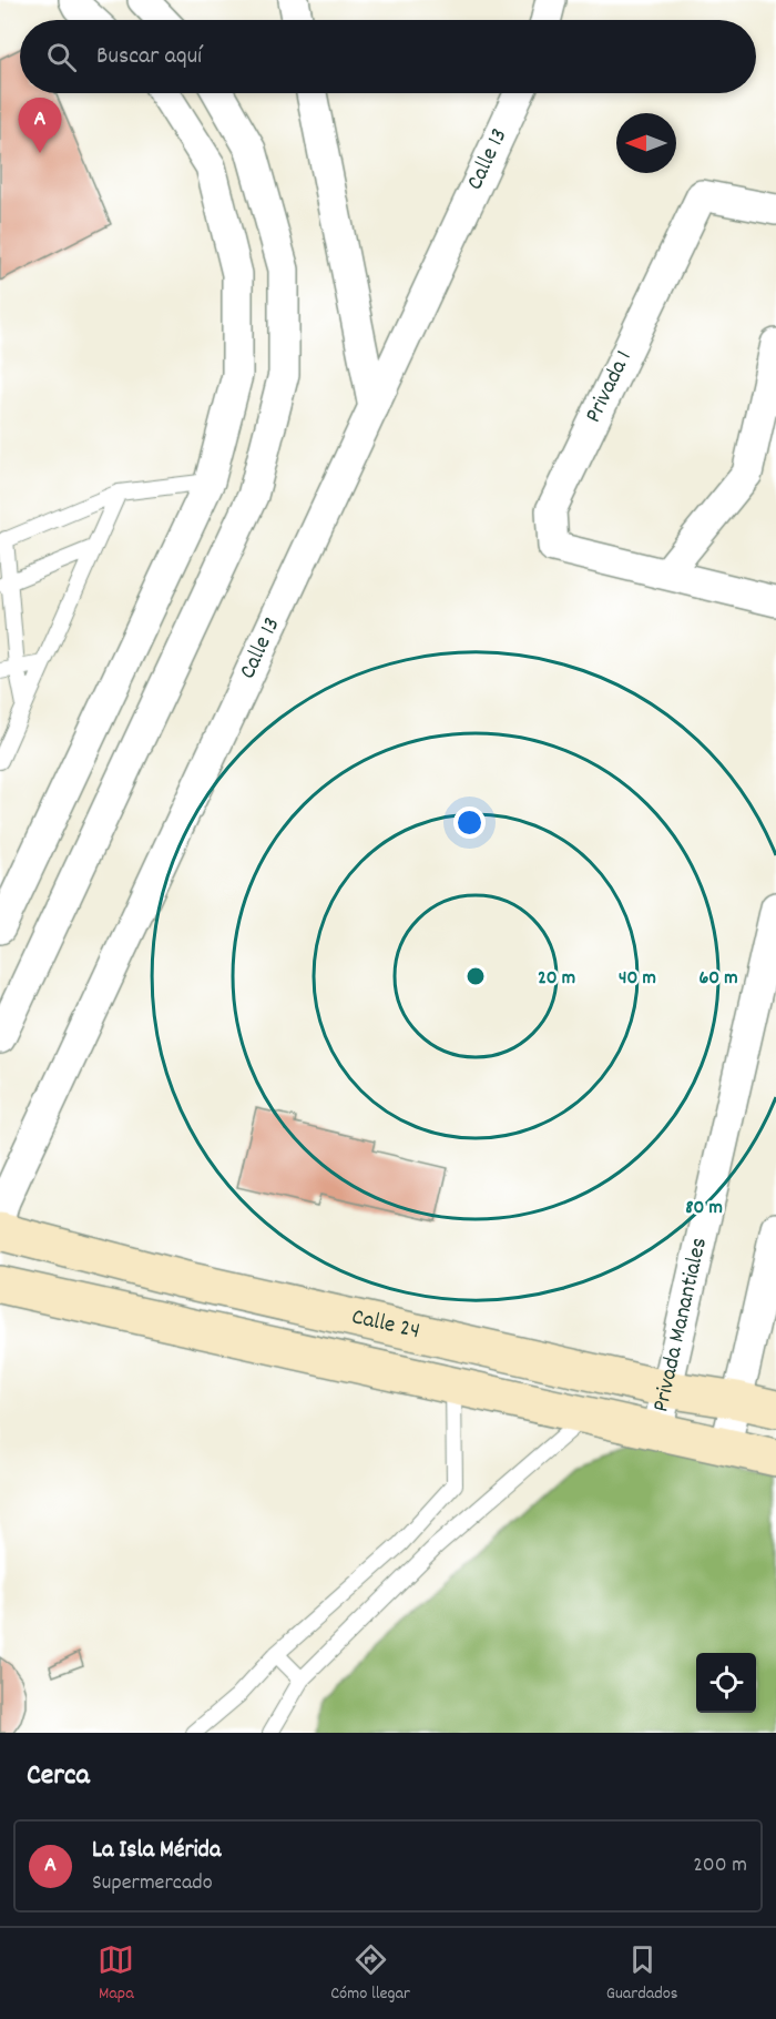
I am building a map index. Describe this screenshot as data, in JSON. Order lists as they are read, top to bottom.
{
  "streets": {
    "main road": ["Calle 24"],
    "street": ["Calle 13", "Privada 1", "Privada Manantiales"]
  },
  "crossings": [
    ["Calle 24", "Privada Manantiales"]
  ],
  "north": "left",
  "page": {
    "search": "Buscar aquí",
    "pins": "A",
    "heading": "Cerca",
    "list": [
      {
        "mark": "A",
        "name": "La Isla Mérida",
        "note": "Supermercado",
        "value": "200 m"
      }
    ],
    "nav": ["Mapa", "Cómo llegar", "Guardados"]
  },
  "rings": [
    "20 m",
    "40 m",
    "60 m",
    "80 m"
  ]
}
